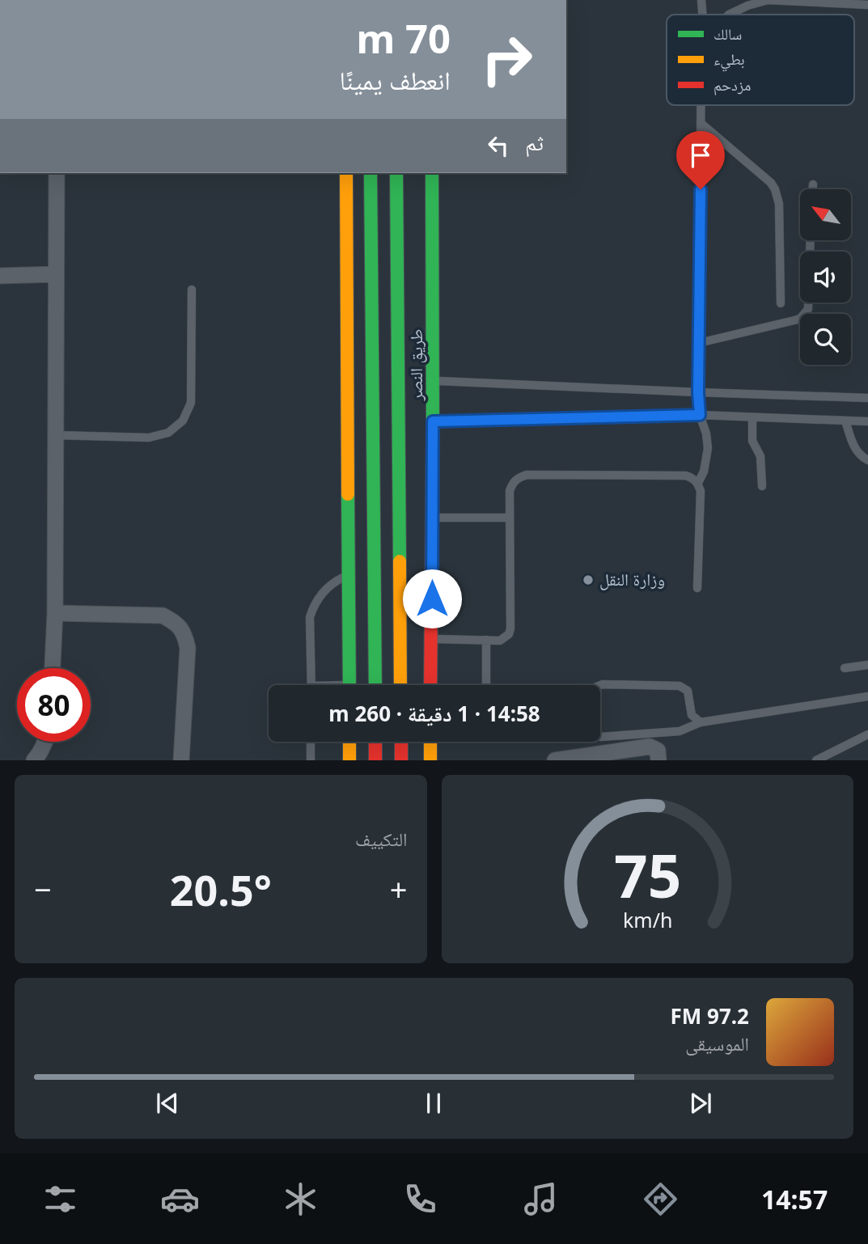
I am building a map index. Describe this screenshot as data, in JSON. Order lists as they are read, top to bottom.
{
  "streets": {
    "highway": ["طريق النصر"]
  },
  "places": ["وزارة النقل"],
  "legend": ["سالك", "بطيء", "مزدحم"],
  "north": "top left",
  "page": {
    "turn": ["70 m", "انعطف يمينًا"],
    "then": "ثم",
    "limit": "80",
    "trip": "14:58 · 1 دقيقة · 260 m",
    "tile": "التكييف",
    "heat": ["−", "20.5°", "+"],
    "song": ["97.2 FM", "الموسيقى"],
    "tabs": "14:57",
    "gauge": ["75", "km/h"]
  }
}
